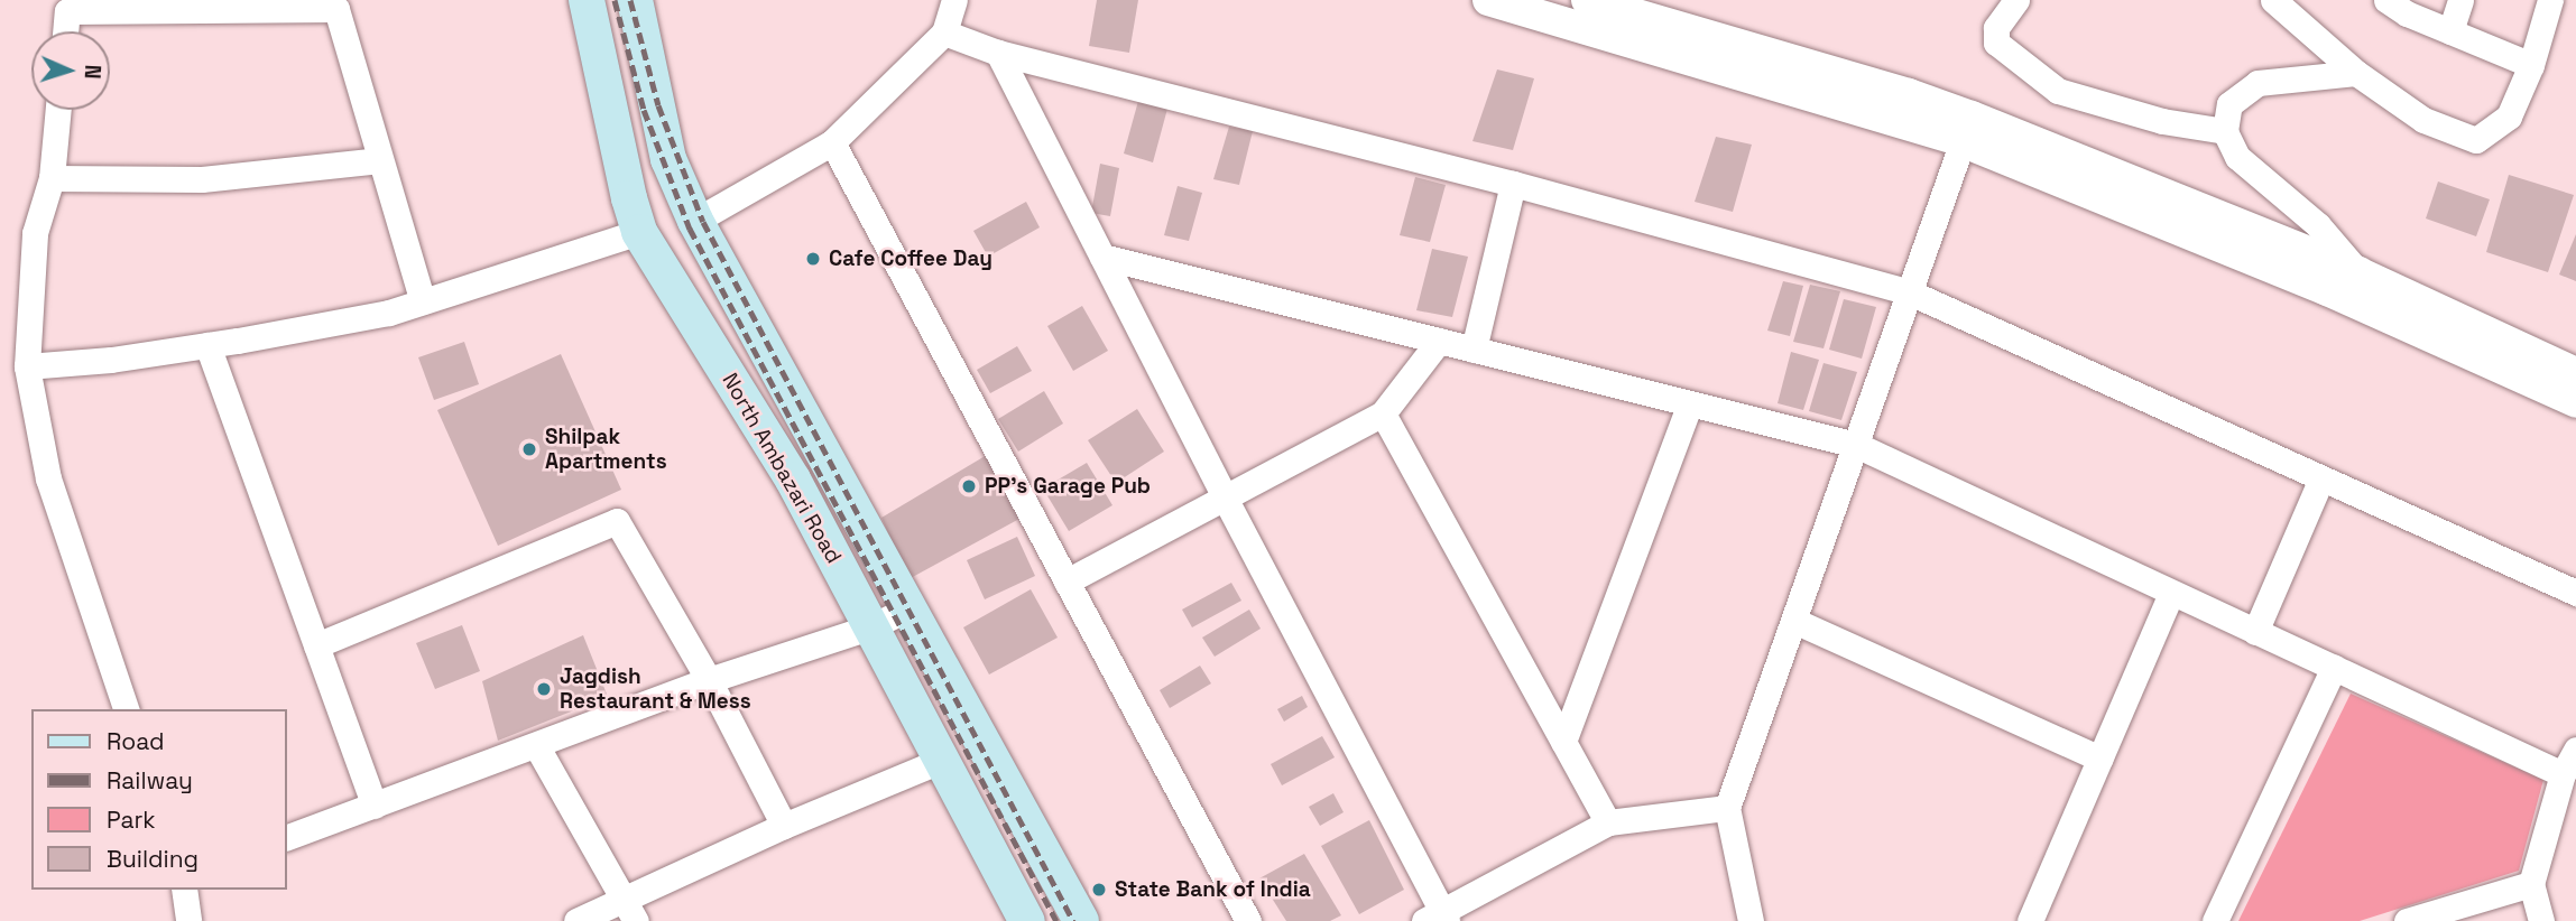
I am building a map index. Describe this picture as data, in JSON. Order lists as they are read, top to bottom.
{
  "streets": {
    "main road": ["North Ambazari Road"]
  },
  "places": [
    "Cafe Coffee Day",
    "Shilpak Apartments",
    "PP's Garage Pub",
    "Jagdish Restaurant & Mess",
    "State Bank of India"
  ],
  "legend": [
    "Road",
    "Railway",
    "Park",
    "Building"
  ],
  "north": "right"
}
